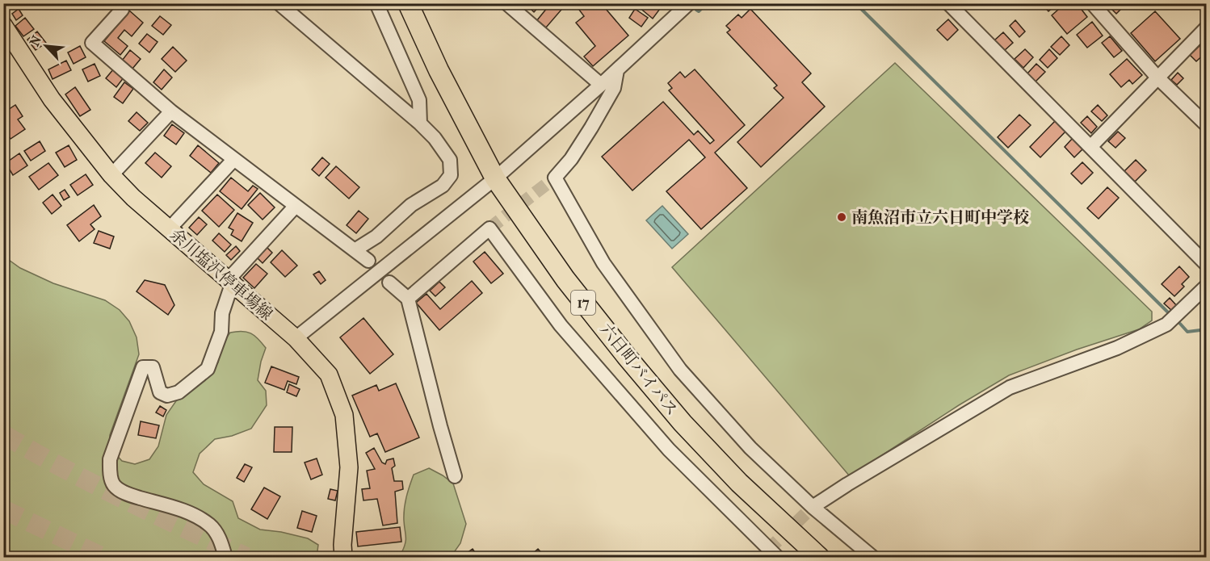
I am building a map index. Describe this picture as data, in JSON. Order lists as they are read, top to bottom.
{
  "streets": {
    "highway": ["17", "六日町バイパス"],
    "main road": ["余川塩沢停車場線"]
  },
  "places": ["南魚沼市立六日町中学校"],
  "north": "top left"
}
